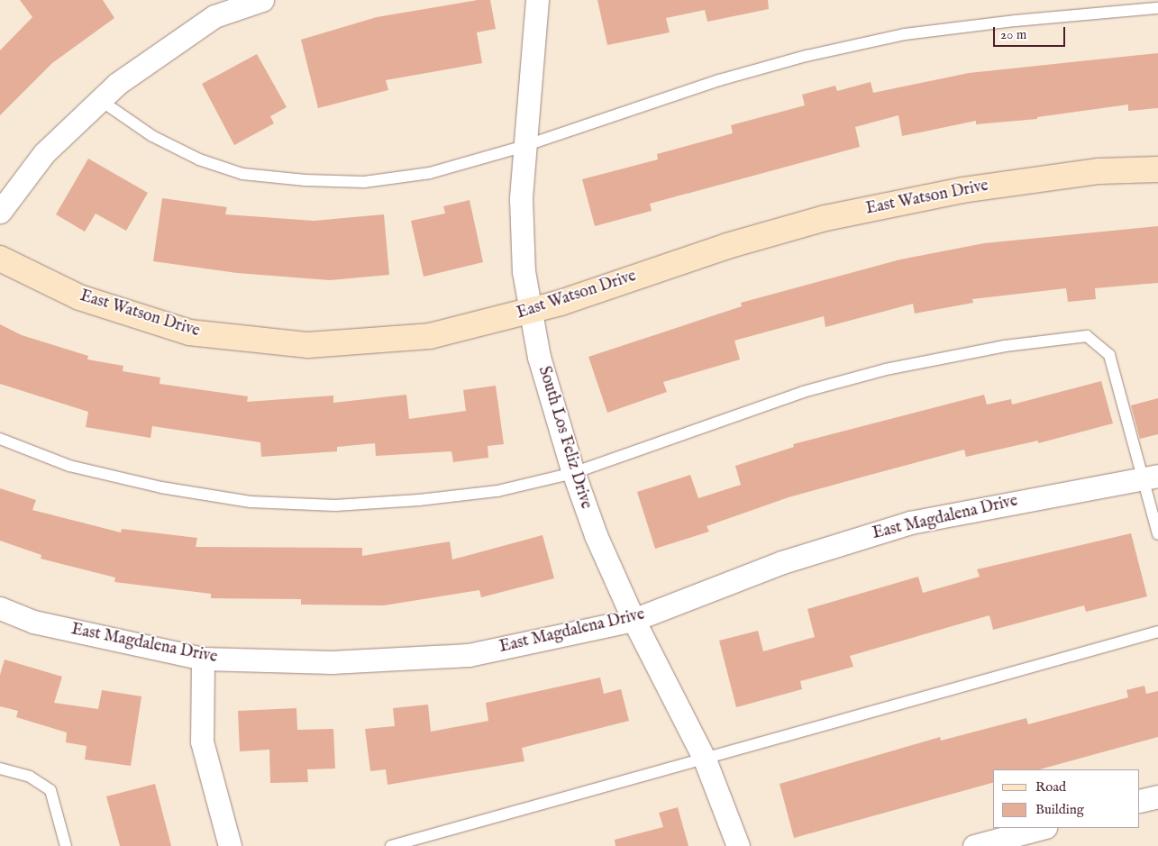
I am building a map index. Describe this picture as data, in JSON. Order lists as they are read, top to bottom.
{
  "streets": {
    "street": ["East Watson Drive", "South Los Feliz Drive", "East Magdalena Drive"]
  },
  "crossings": [
    ["East Watson Drive", "South Los Feliz Drive"],
    ["South Los Feliz Drive", "East Magdalena Drive"]
  ],
  "legend": ["Road", "Building"],
  "scale_bar": "20 m"
}
